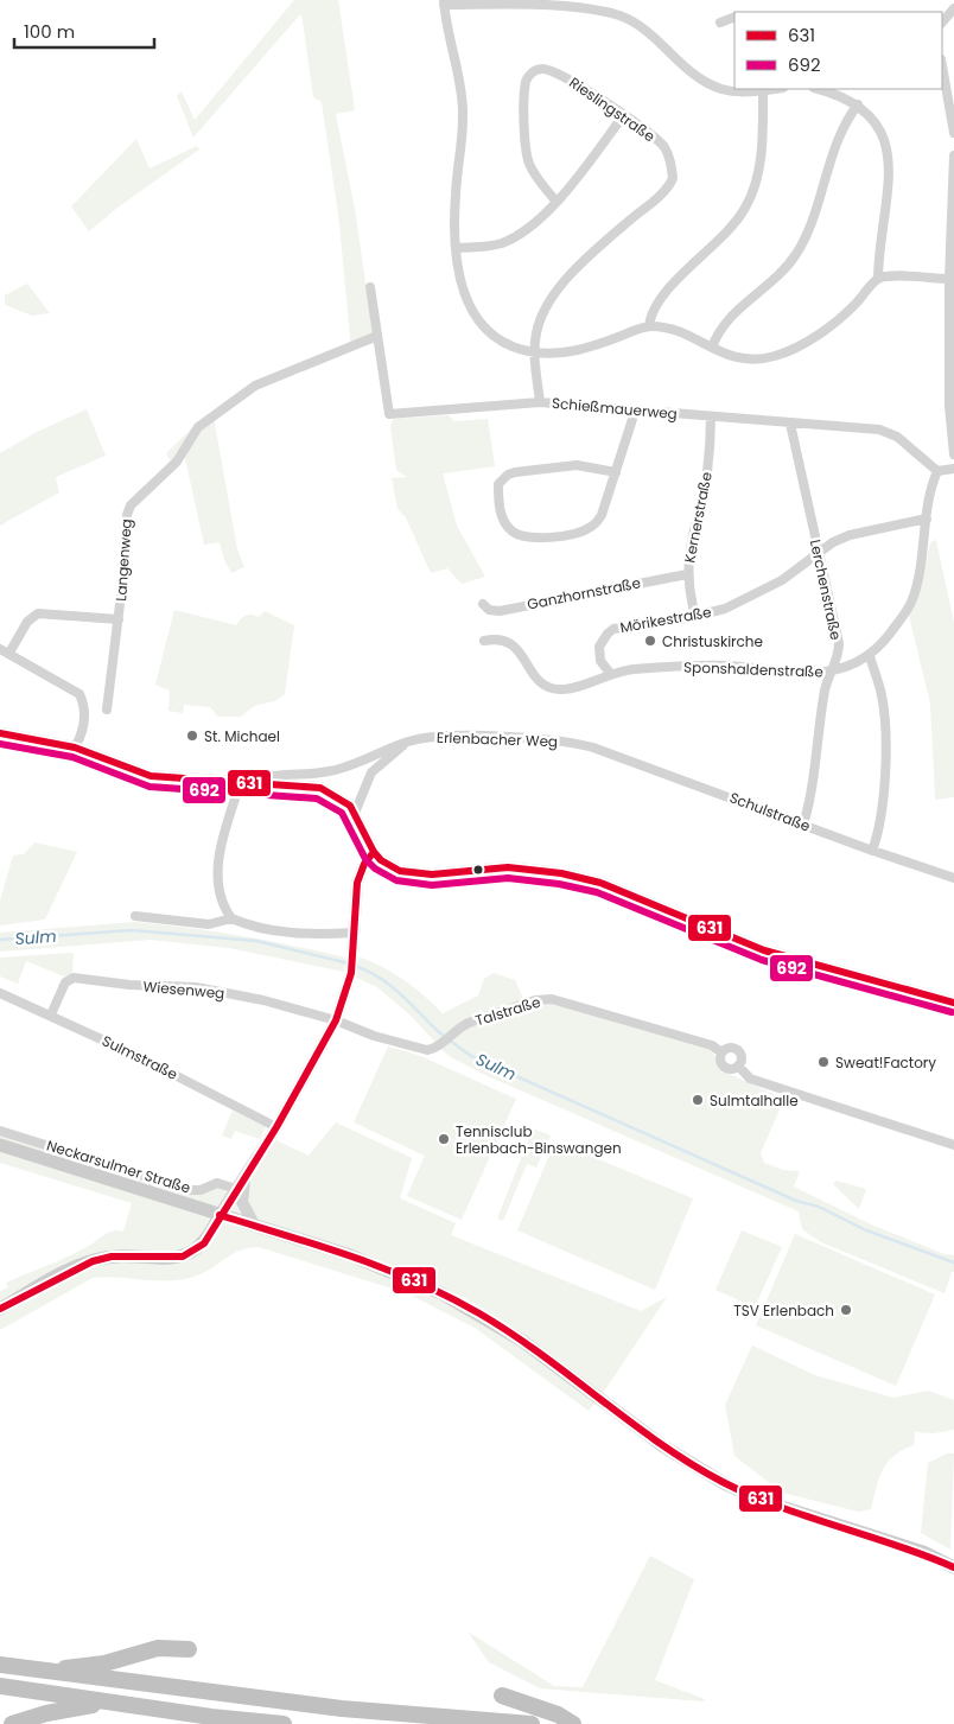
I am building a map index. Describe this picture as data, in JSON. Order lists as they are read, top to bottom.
{
  "streets": {
    "street": [
      "Rieslingstraße",
      "Schießmauerweg",
      "Kernerstraße",
      "Langenweg",
      "Lerchenstraße",
      "Ganzhornstraße",
      "Mörikestraße",
      "Sponshaldenstraße",
      "Erlenbacher Weg",
      "Schulstraße",
      "Wiesenweg",
      "Talstraße",
      "Sulmstraße",
      "Neckarsulmer Straße"
    ]
  },
  "crossings": [
    ["Rieslingstraße", "Schießmauerweg"],
    ["Schießmauerweg", "Kernerstraße"],
    ["Schießmauerweg", "Langenweg"],
    ["Schießmauerweg", "Lerchenstraße"],
    ["Kernerstraße", "Ganzhornstraße"],
    ["Kernerstraße", "Mörikestraße"],
    ["Lerchenstraße", "Mörikestraße"],
    ["Lerchenstraße", "Sponshaldenstraße"],
    ["Lerchenstraße", "Schulstraße"],
    ["Mörikestraße", "Sponshaldenstraße"],
    ["Erlenbacher Weg", "Schulstraße"],
    ["Wiesenweg", "Talstraße"],
    ["Wiesenweg", "Sulmstraße"]
  ],
  "water": ["Sulm"],
  "places": [
    "Christuskirche",
    "St. Michael",
    "Sweat!Factory",
    "Sulmtalhalle",
    "Tennisclub Erlenbach-Binswangen",
    "TSV Erlenbach"
  ],
  "lines": ["transit line 631", "transit line 692"],
  "legend": ["631", "692"],
  "scale_bar": "100 m"
}
